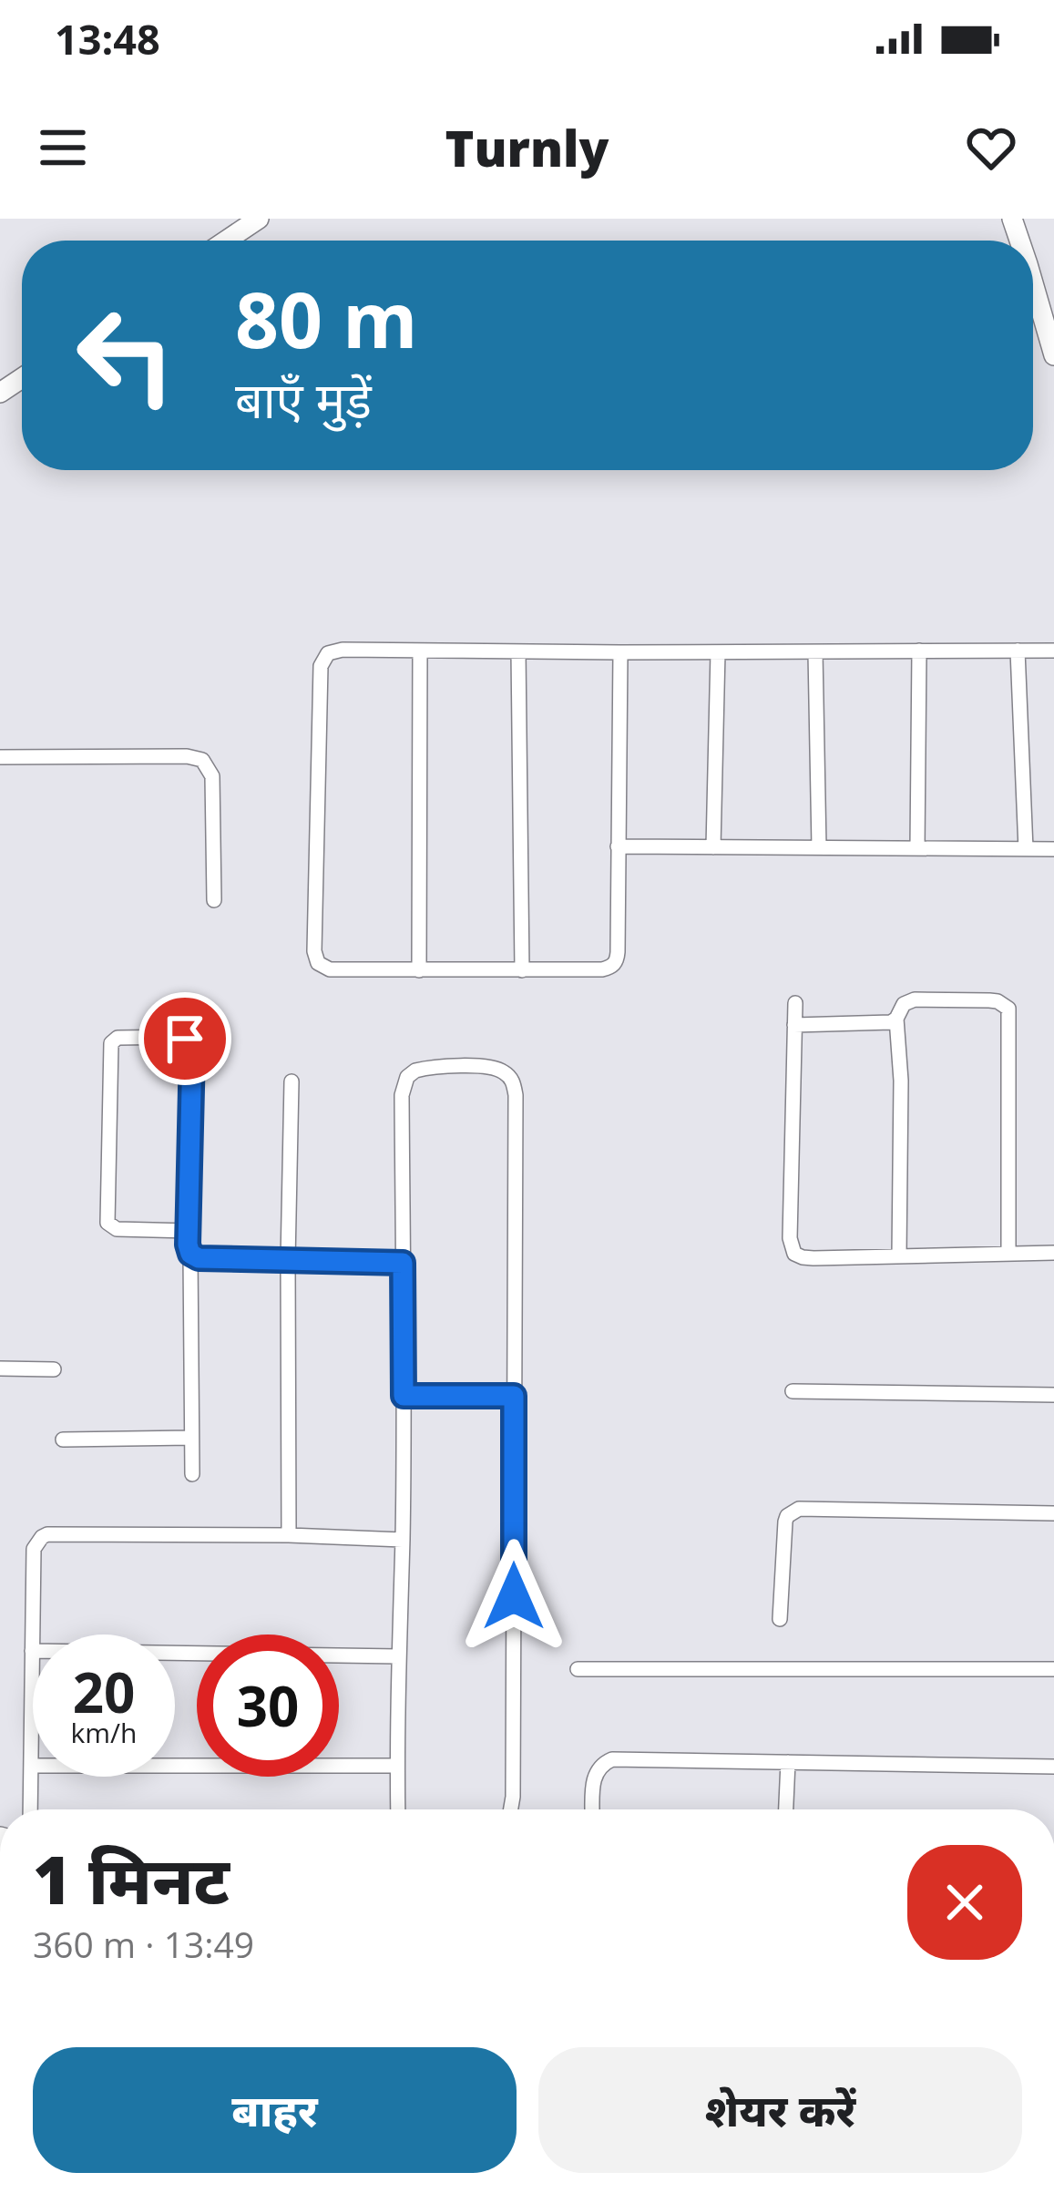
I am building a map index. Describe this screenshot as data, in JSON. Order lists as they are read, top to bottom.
{
  "page": {
    "status": "13:48",
    "header": "Turnly",
    "turn": ["80 m", "बाएँ मुड़ें"],
    "speed": "20 km/h",
    "limit": "30",
    "heading": ["1 मिनट", "360 m · 13:49"],
    "buttons": ["बाहर", "शेयर करें"]
  }
}
